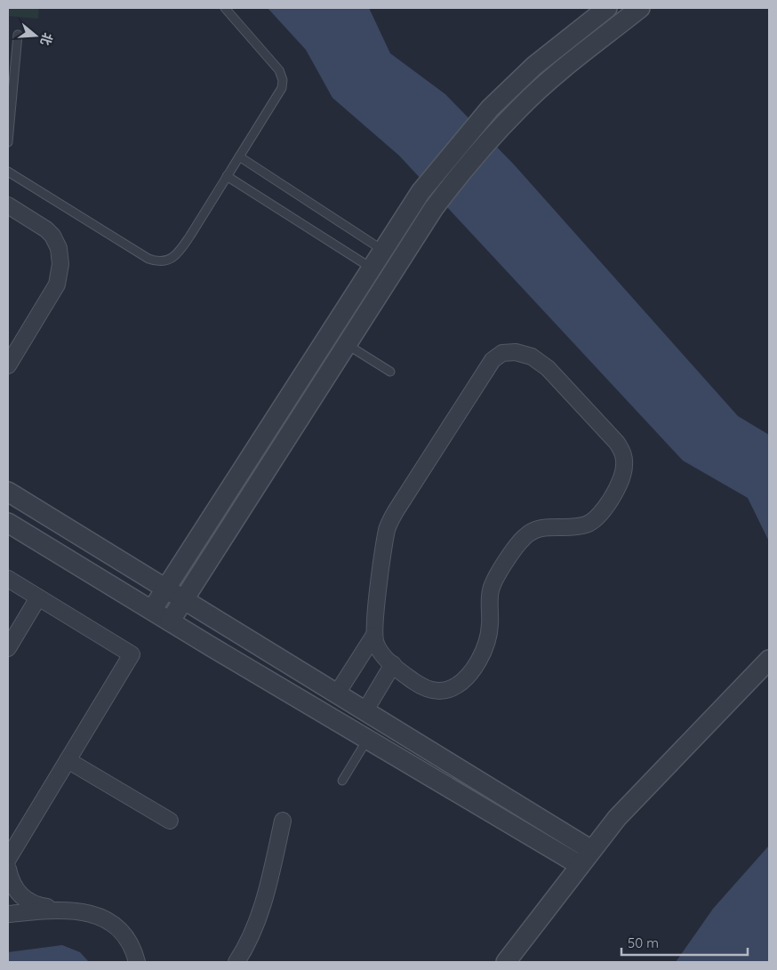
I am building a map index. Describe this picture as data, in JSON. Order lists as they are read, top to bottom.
{
  "scale_bar": "50 m",
  "north": "right"
}
